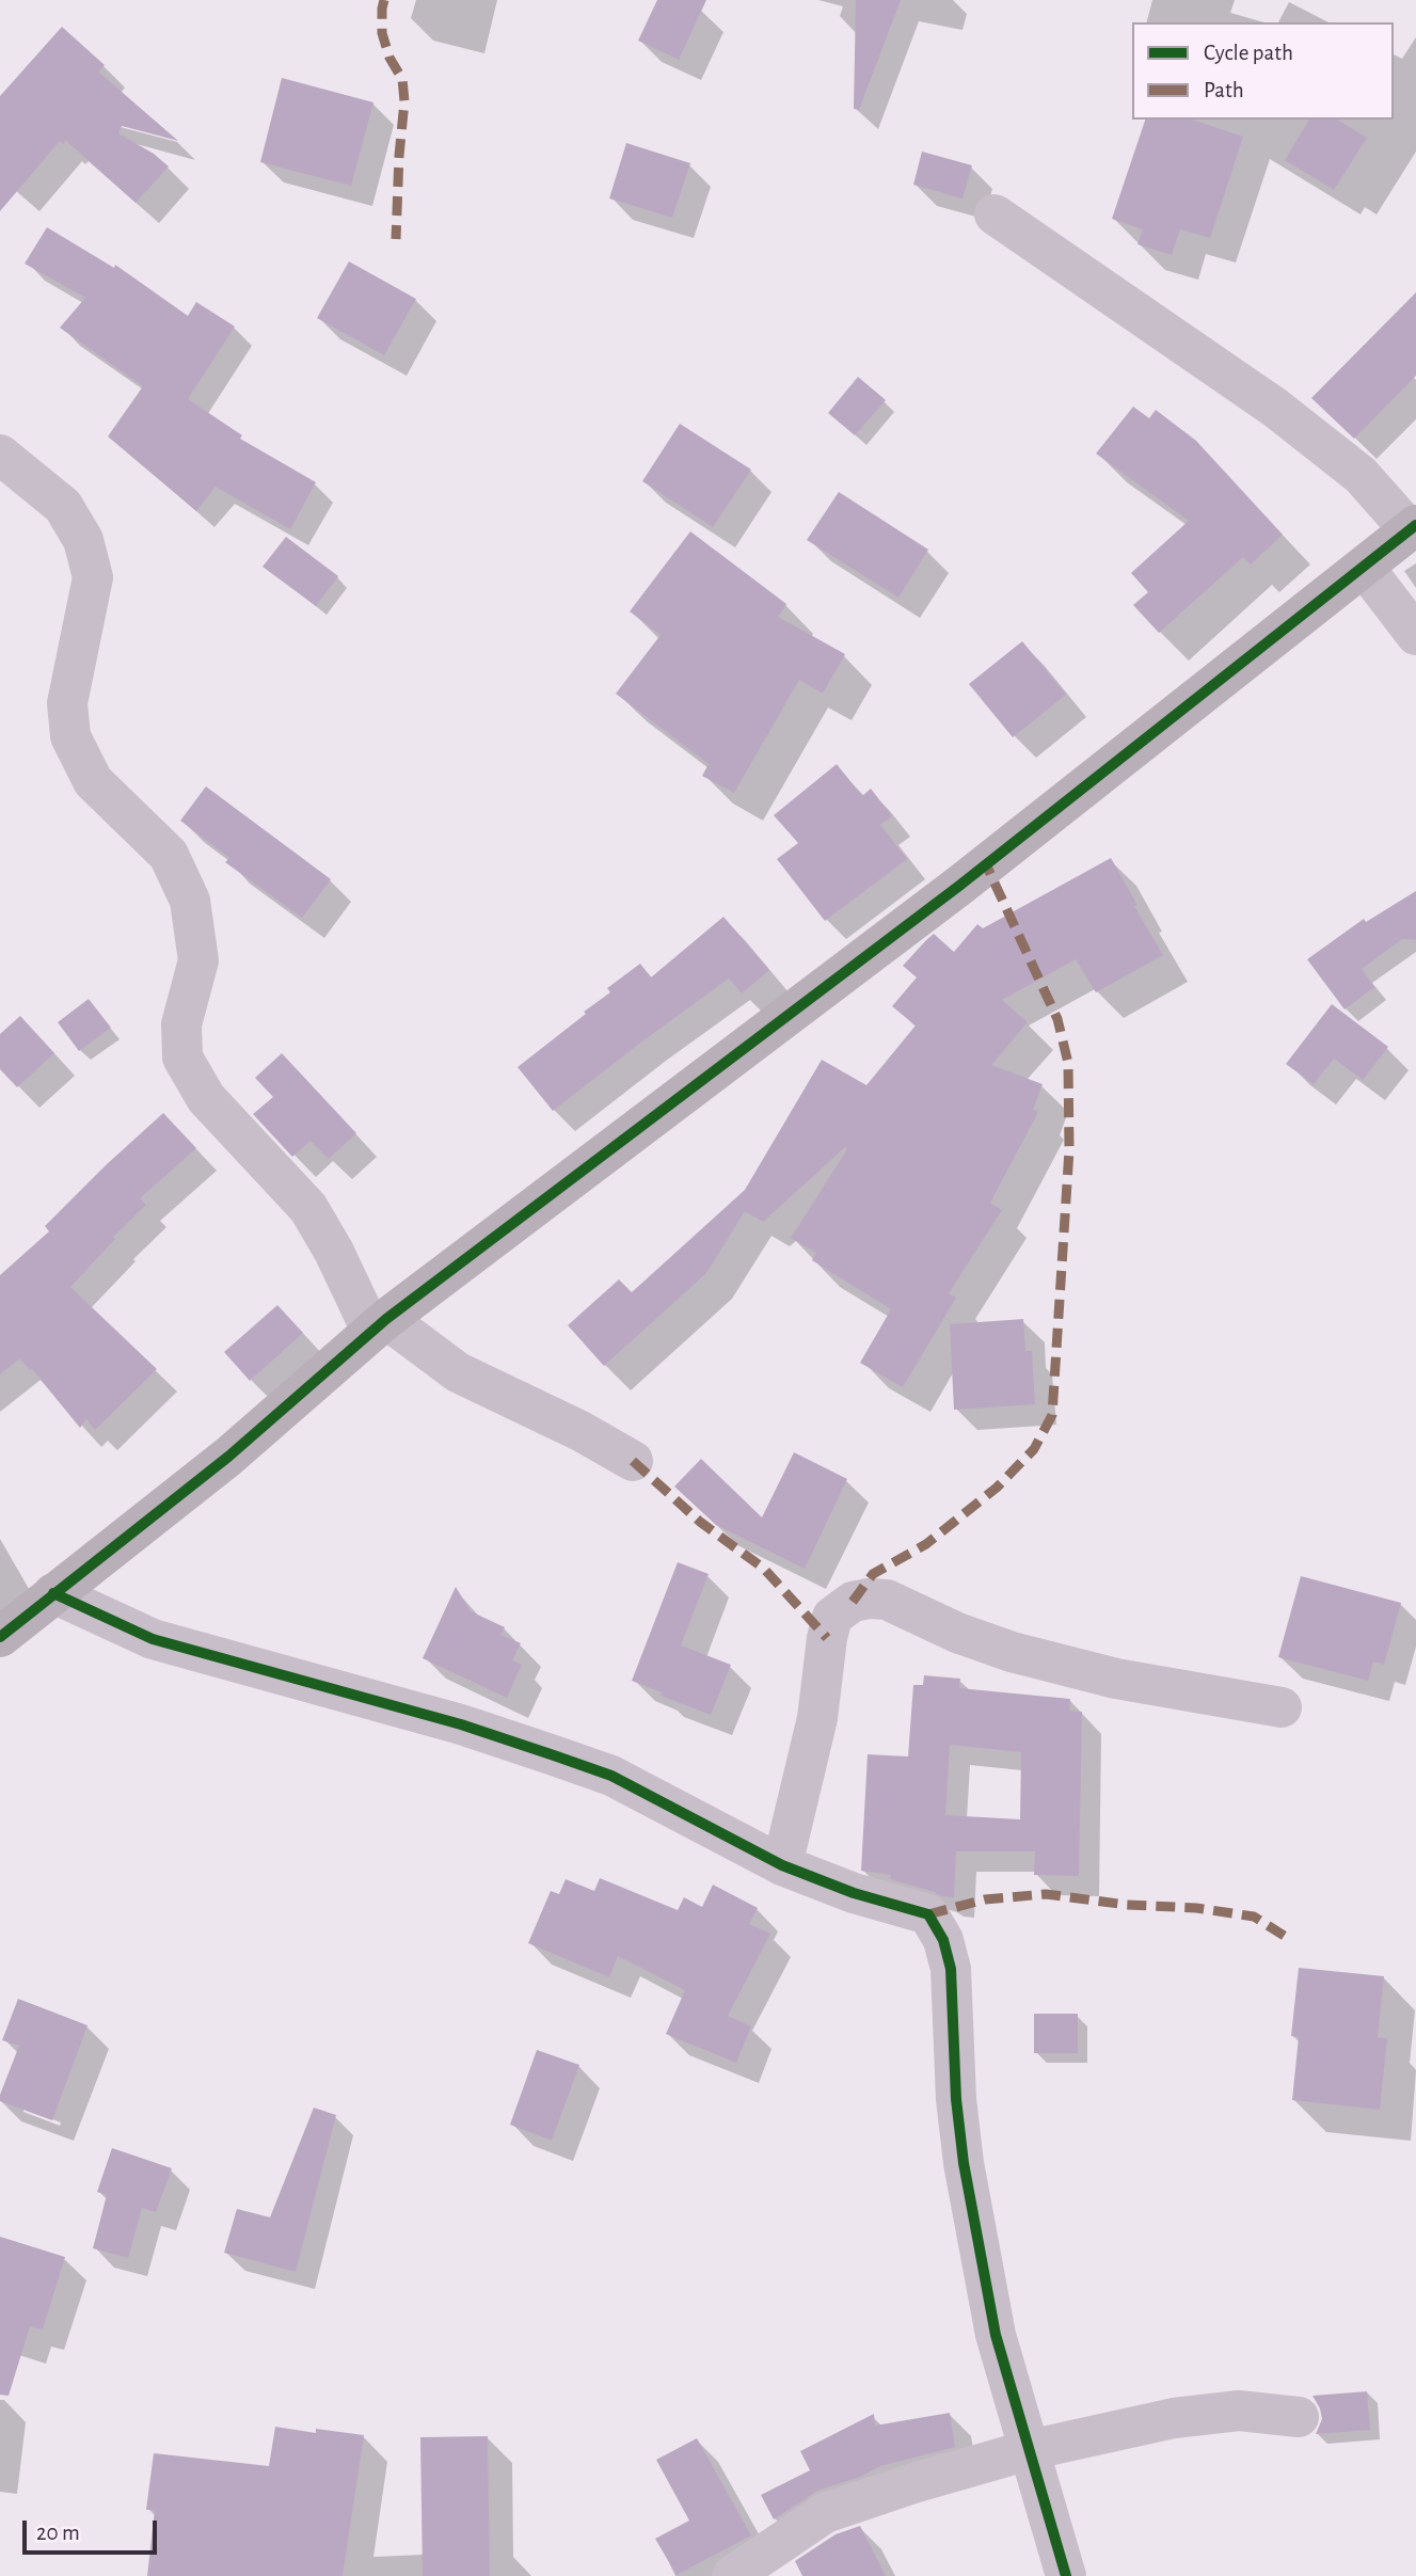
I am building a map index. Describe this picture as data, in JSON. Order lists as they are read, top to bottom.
{
  "legend": ["Cycle path", "Path"],
  "scale_bar": "20 m"
}
